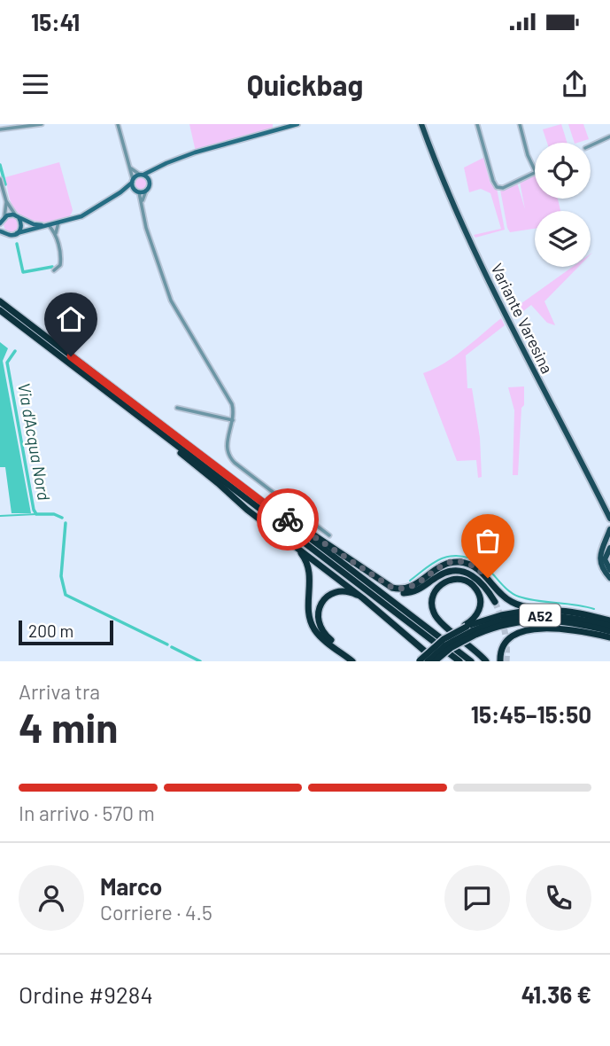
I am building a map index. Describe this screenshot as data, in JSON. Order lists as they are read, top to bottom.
{
  "streets": {
    "highway": ["A52"],
    "main road": ["Variante Varesina"]
  },
  "water": ["Via d'Acqua Nord"],
  "scale_bar": "200 m",
  "page": {
    "status": "15:41",
    "header": "Quickbag",
    "scale": "200 m",
    "heading": ["4 min", "Arriva tra", "15:45–15:50"],
    "panel": [
      "Marco",
      "Corriere · 4.5",
      "Ordine #9284",
      "41.36 €"
    ],
    "bar": "In arrivo · 570 m"
  }
}
